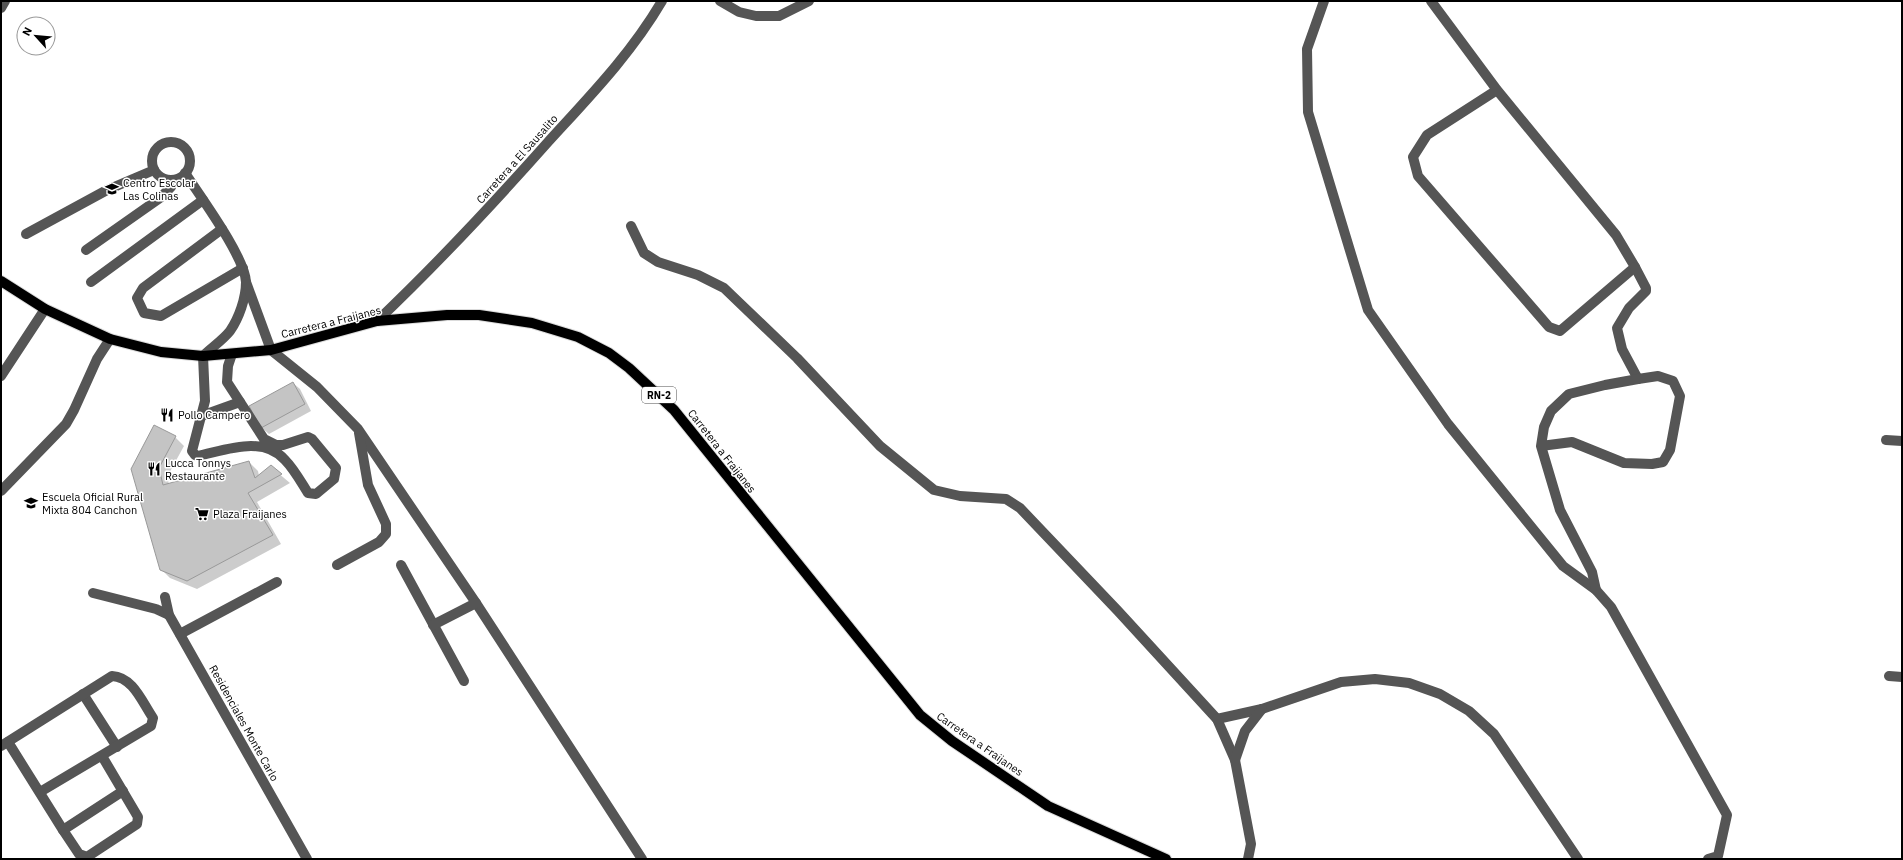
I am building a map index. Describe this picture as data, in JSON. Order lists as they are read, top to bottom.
{
  "streets": {
    "main road": ["Carretera a Fraijanes", "RN-2"],
    "street": ["Carretera a El Sausalito", "Residenciales Monte Carlo"]
  },
  "crossings": [
    ["Carretera a El Sausalito", "Carretera a Fraijanes"]
  ],
  "places": {
    "school or university": ["Centro Escolar Las Colinas", "Escuela Oficial Rural Mixta 804 Canchon"],
    "restaurant": ["Pollo Campero", "Lucca Tonnys Restaurante"],
    "supermarket": ["Plaza Fraijanes"]
  },
  "north": "top left"
}
